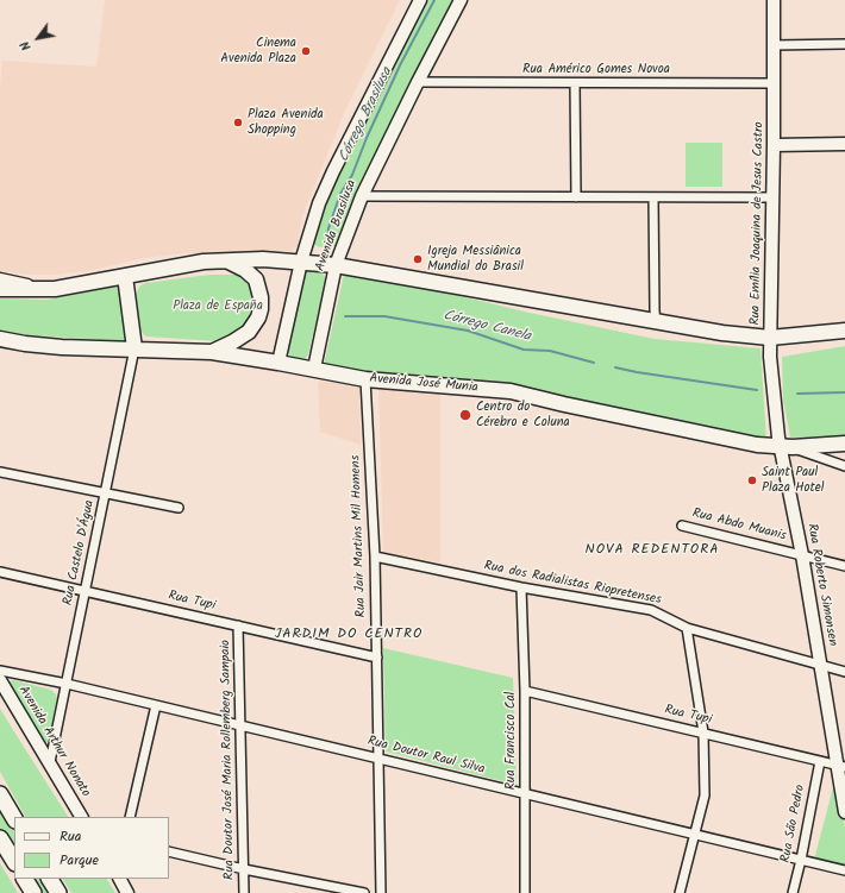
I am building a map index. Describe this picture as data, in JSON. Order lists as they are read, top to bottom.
{
  "streets": {
    "main road": [
      "Rua Emília Joaquina de Jesus Castro",
      "Avenida Brasilusa",
      "Avenida José Munia",
      "Rua Roberto Simonsen",
      "Avenida Arthur Nonato"
    ],
    "street": [
      "Rua Américo Gomes Novoa",
      "Rua Abdo Muanis",
      "Rua Jair Martins Mil Homens",
      "Rua Castelo D'Água",
      "Rua dos Radialistas Riopretenses",
      "Rua Tupi",
      "Rua Francisco Cal",
      "Rua Doutor Raul Silva",
      "Rua Doutor José Maria Rollemberg Sampaio",
      "Rua São Pedro"
    ]
  },
  "crossings": [
    ["Rua Américo Gomes Novoa", "Rua Emília Joaquina de Jesus Castro"],
    ["Rua Américo Gomes Novoa", "Avenida Brasilusa"],
    ["Rua Emília Joaquina de Jesus Castro", "Avenida José Munia"],
    ["Rua Emília Joaquina de Jesus Castro", "Rua Roberto Simonsen"],
    ["Avenida Brasilusa", "Avenida José Munia"],
    ["Avenida José Munia", "Rua Jair Martins Mil Homens"],
    ["Avenida José Munia", "Rua Castelo D'Água"],
    ["Avenida José Munia", "Rua Roberto Simonsen"],
    ["Rua Abdo Muanis", "Rua Roberto Simonsen"],
    ["Rua Jair Martins Mil Homens", "Rua dos Radialistas Riopretenses"],
    ["Rua Jair Martins Mil Homens", "Rua Tupi"],
    ["Rua Jair Martins Mil Homens", "Rua Doutor Raul Silva"],
    ["Rua Castelo D'Água", "Rua Tupi"],
    ["Rua Castelo D'Água", "Avenida Arthur Nonato"],
    ["Rua Castelo D'Água", "Rua Doutor Raul Silva"],
    ["Rua dos Radialistas Riopretenses", "Rua Roberto Simonsen"],
    ["Rua dos Radialistas Riopretenses", "Rua Francisco Cal"],
    ["Rua Roberto Simonsen", "Rua Tupi"],
    ["Rua Tupi", "Rua Francisco Cal"],
    ["Rua Tupi", "Rua Doutor José Maria Rollemberg Sampaio"],
    ["Rua Tupi", "Rua São Pedro"],
    ["Rua Francisco Cal", "Rua Doutor Raul Silva"],
    ["Rua Doutor Raul Silva", "Rua Doutor José Maria Rollemberg Sampaio"],
    ["Rua Doutor Raul Silva", "Rua São Pedro"]
  ],
  "districts": ["NOVA REDENTORA", "JARDIM DO CENTRO"],
  "water": ["Córrego Brasilusa", "Córrego Canela"],
  "parks": ["Plaza de España"],
  "places": [
    "Cinema Avenida Plaza",
    "Plaza Avenida Shopping",
    "Igreja Messiânica Mundial do Brasil",
    "Centro do Cérebro e Coluna",
    "Saint Paul Plaza Hotel"
  ],
  "legend": ["Rua", "Parque"],
  "north": "bottom left"
}
